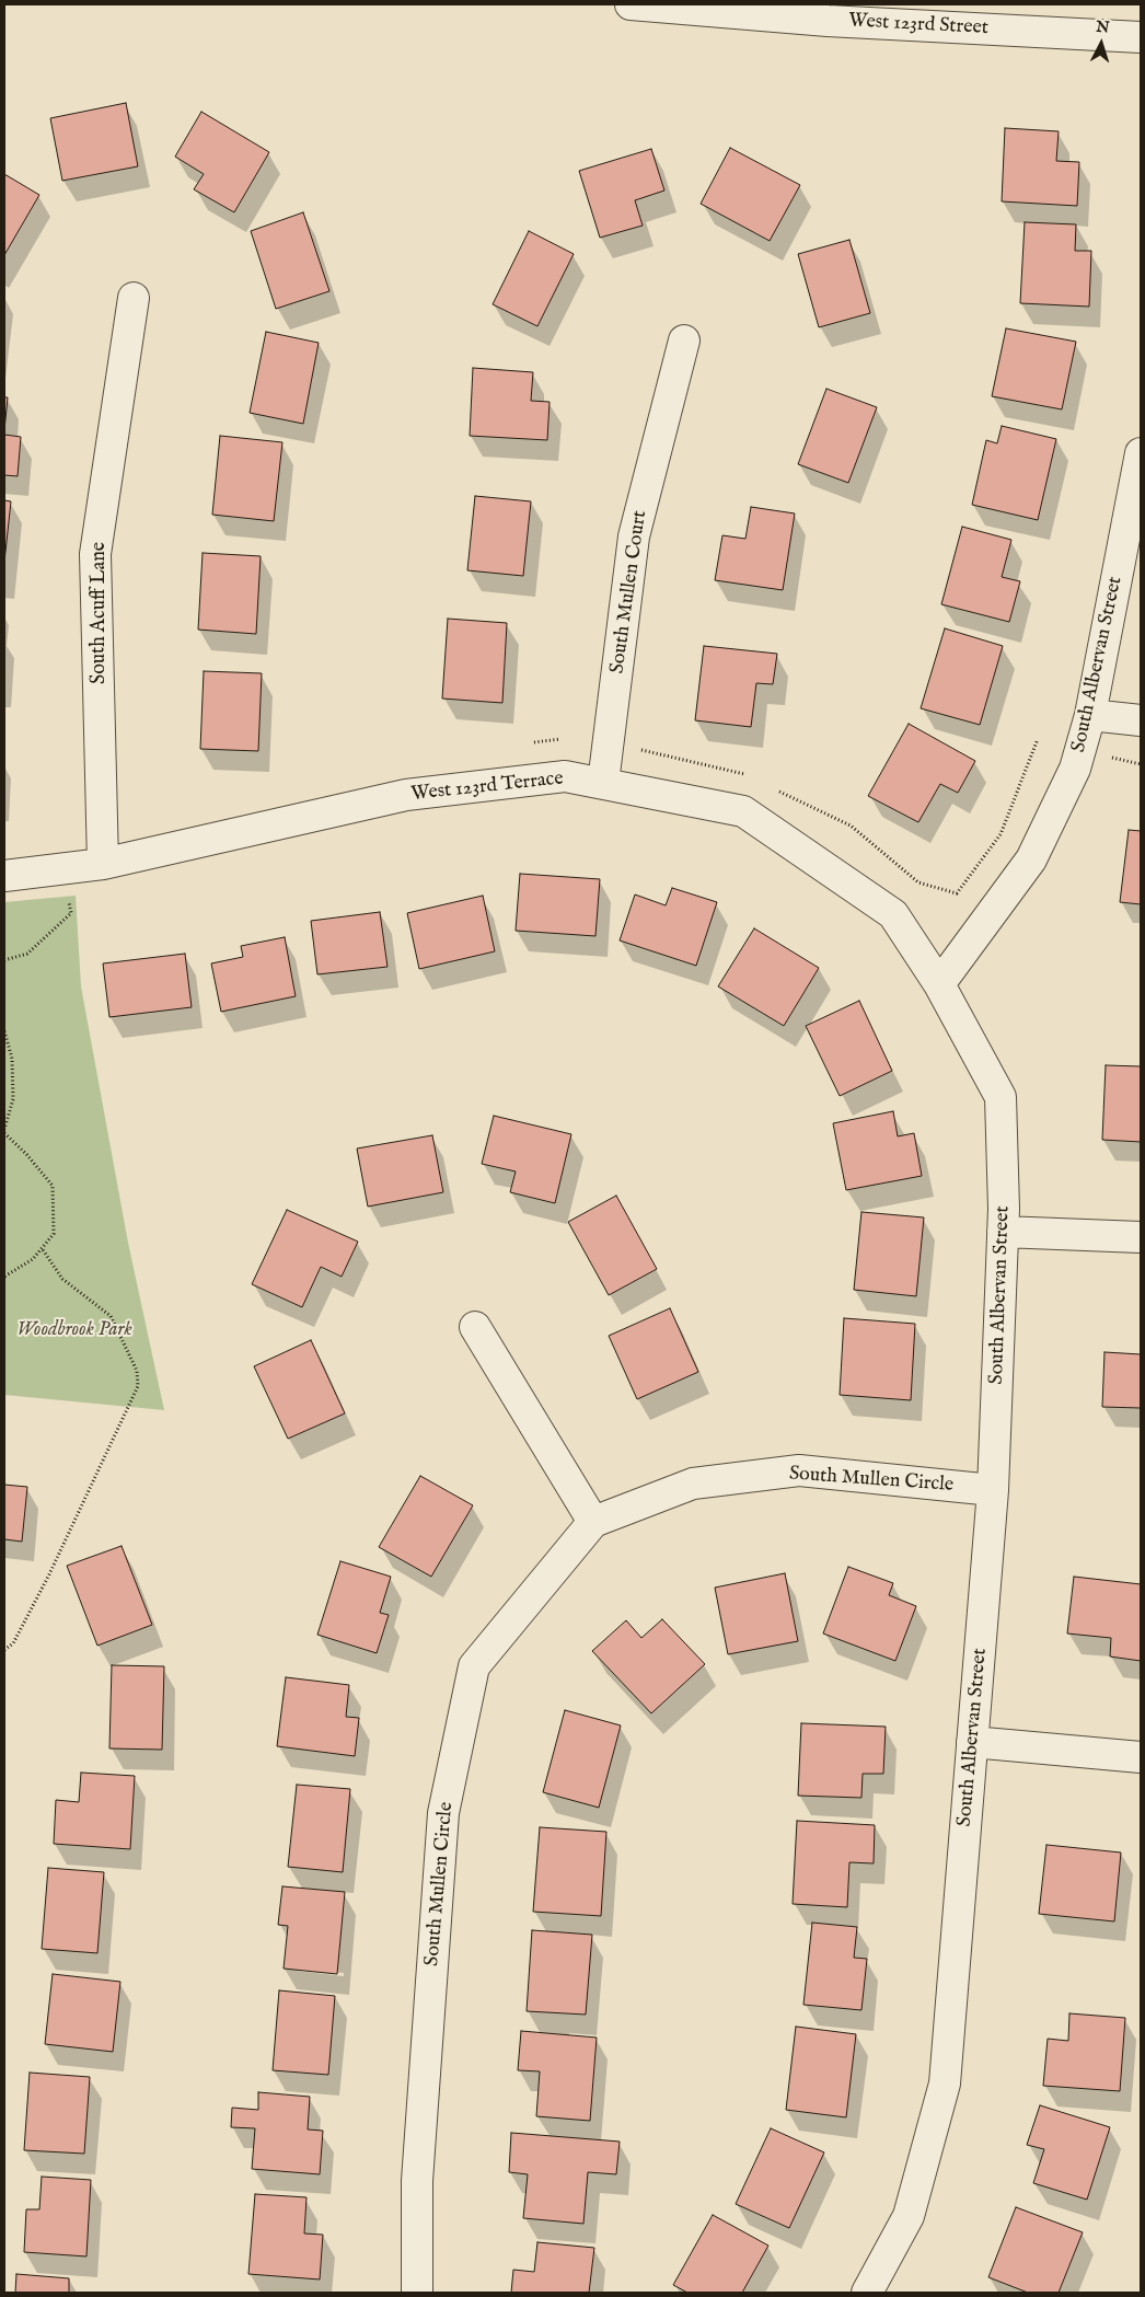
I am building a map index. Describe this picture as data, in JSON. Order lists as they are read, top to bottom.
{
  "streets": {
    "street": [
      "West 123rd Street",
      "South Mullen Court",
      "South Acuff Lane",
      "South Albervan Street",
      "West 123rd Terrace",
      "South Mullen Circle"
    ]
  },
  "crossings": [
    ["South Mullen Court", "West 123rd Terrace"],
    ["South Acuff Lane", "West 123rd Terrace"],
    ["South Albervan Street", "West 123rd Terrace"],
    ["South Albervan Street", "South Mullen Circle"]
  ],
  "parks": ["Woodbrook Park"],
  "north": "top"
}
